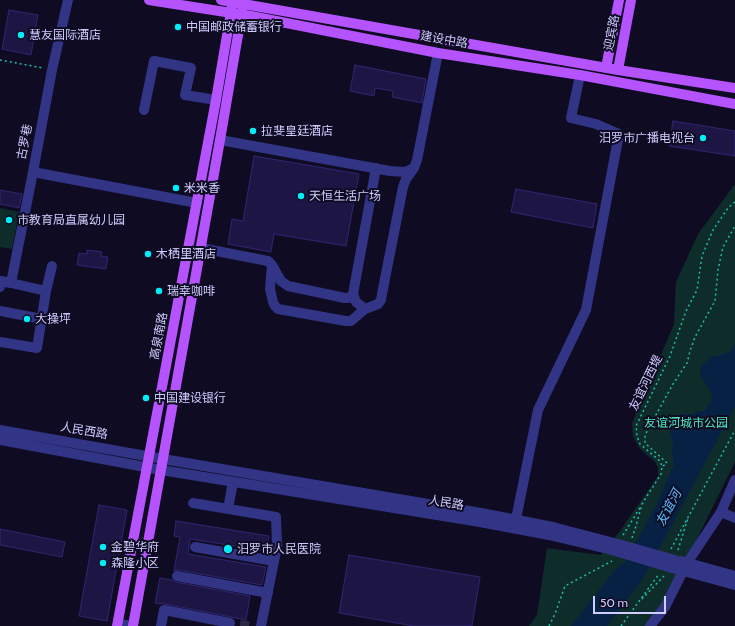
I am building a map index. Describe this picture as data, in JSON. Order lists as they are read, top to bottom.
{
  "streets": {
    "main road": ["迎宾路", "建设中路", "高泉南路"],
    "street": ["古罗巷", "人民西路", "人民路"],
    "path": ["友谊河西堤"]
  },
  "crossings": [
    ["迎宾路", "建设中路"],
    ["建设中路", "高泉南路"],
    ["古罗巷", "高泉南路"],
    ["高泉南路", "人民西路"],
    ["高泉南路", "人民路"],
    ["人民西路", "人民路"]
  ],
  "water": ["友谊河"],
  "parks": ["友谊河城市公园"],
  "places": [
    "中国邮政储蓄银行",
    "慧友国际酒店",
    "拉斐皇廷酒店",
    "汨罗市广播电视台",
    "米米香",
    "天恒生活广场",
    "市教育局直属幼儿园",
    "木栖里酒店",
    "瑞幸咖啡",
    "大操坪",
    "中国建设银行",
    "金碧华府",
    "汨罗市人民医院",
    "森隆小区"
  ],
  "scale_bar": "50 m"
}
